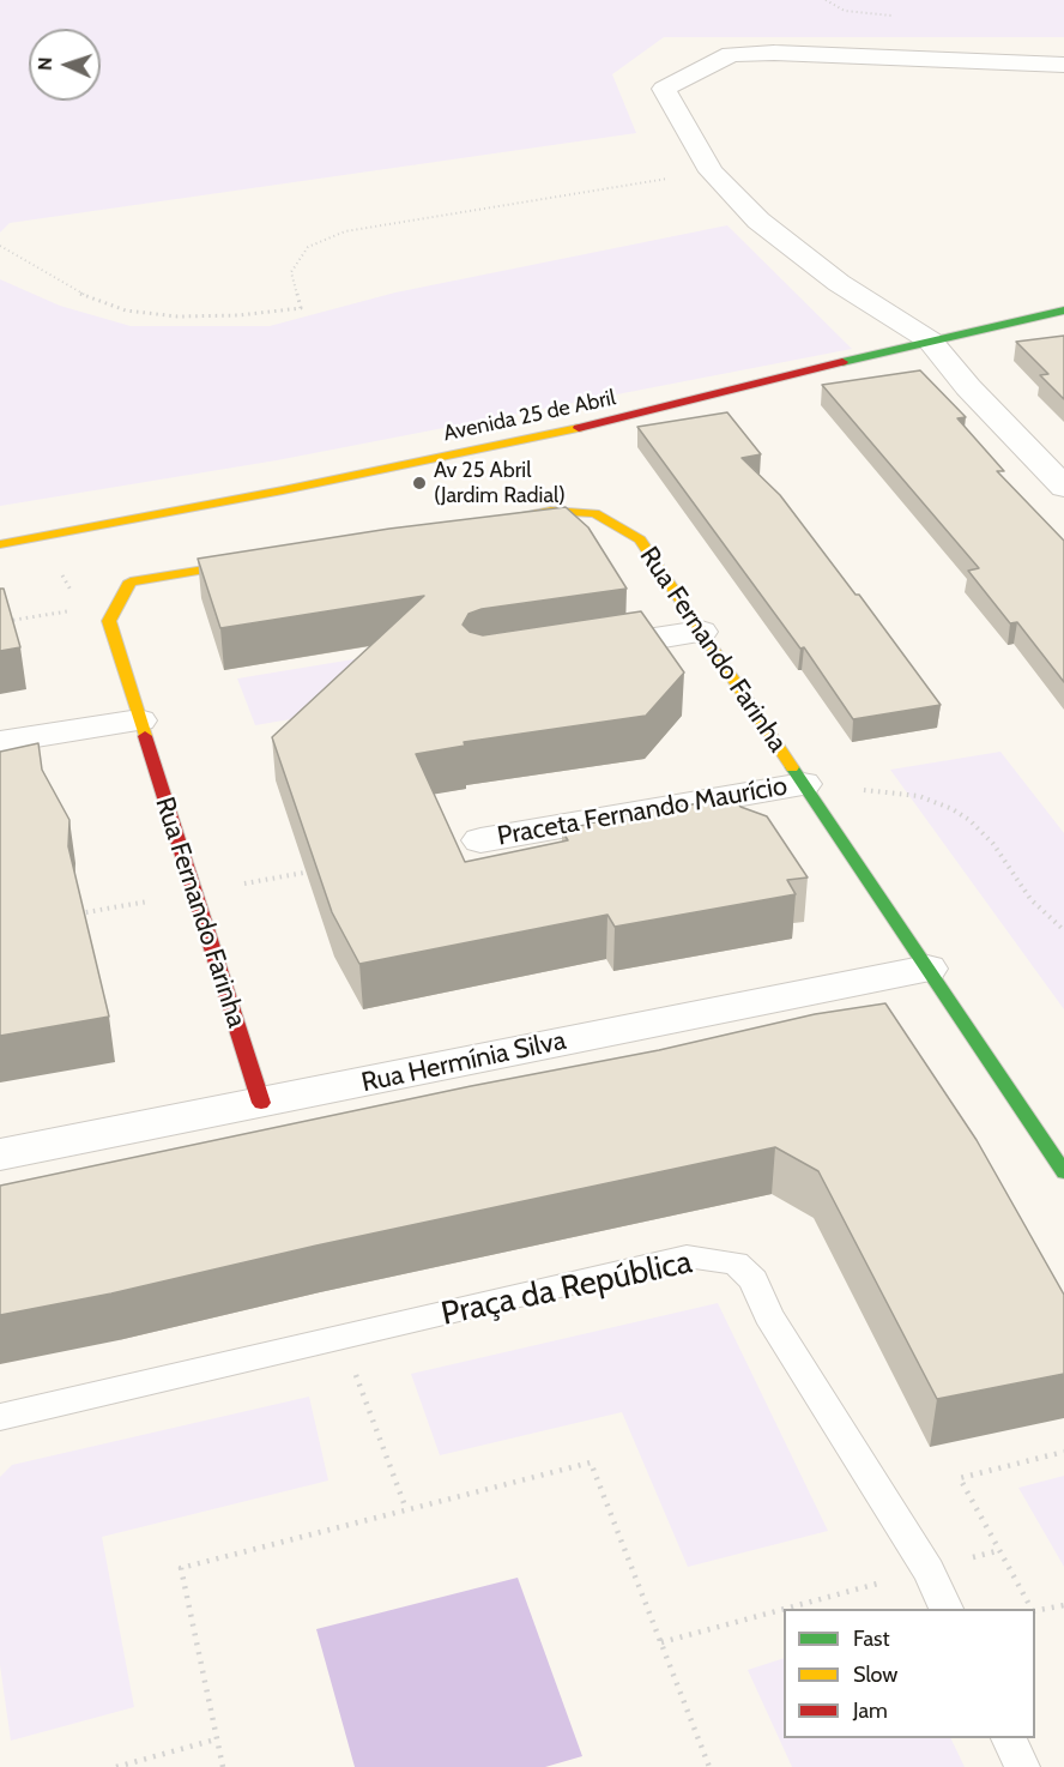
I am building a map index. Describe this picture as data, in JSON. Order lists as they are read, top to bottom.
{
  "streets": {
    "street": [
      "Avenida 25 de Abril",
      "Rua Fernando Farinha",
      "Praceta Fernando Maurício",
      "Rua Hermínia Silva"
    ],
    "lane": ["Praça da República"]
  },
  "crossings": [
    ["Rua Fernando Farinha", "Praceta Fernando Maurício"],
    ["Rua Fernando Farinha", "Rua Hermínia Silva"]
  ],
  "places": ["Av 25 Abril (Jardim Radial)"],
  "legend": ["Fast", "Slow", "Jam"],
  "north": "left"
}
